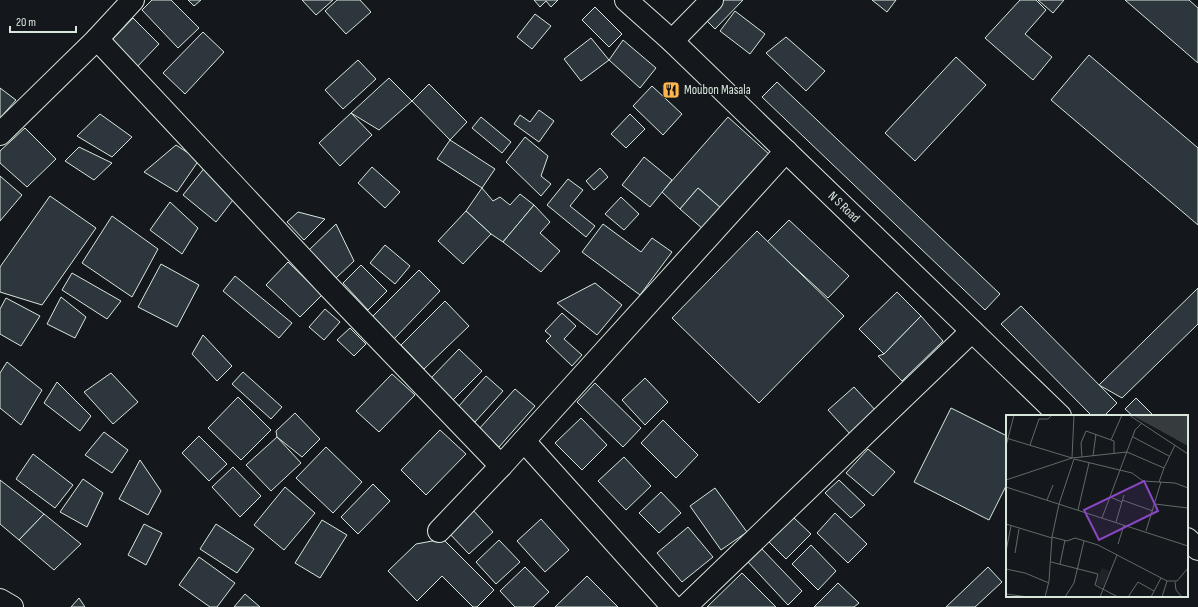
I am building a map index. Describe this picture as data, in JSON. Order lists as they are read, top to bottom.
{
  "streets": {
    "street": ["N S Road"]
  },
  "places": {
    "restaurant": ["Moubon Masala"]
  },
  "scale_bar": "20 m"
}
